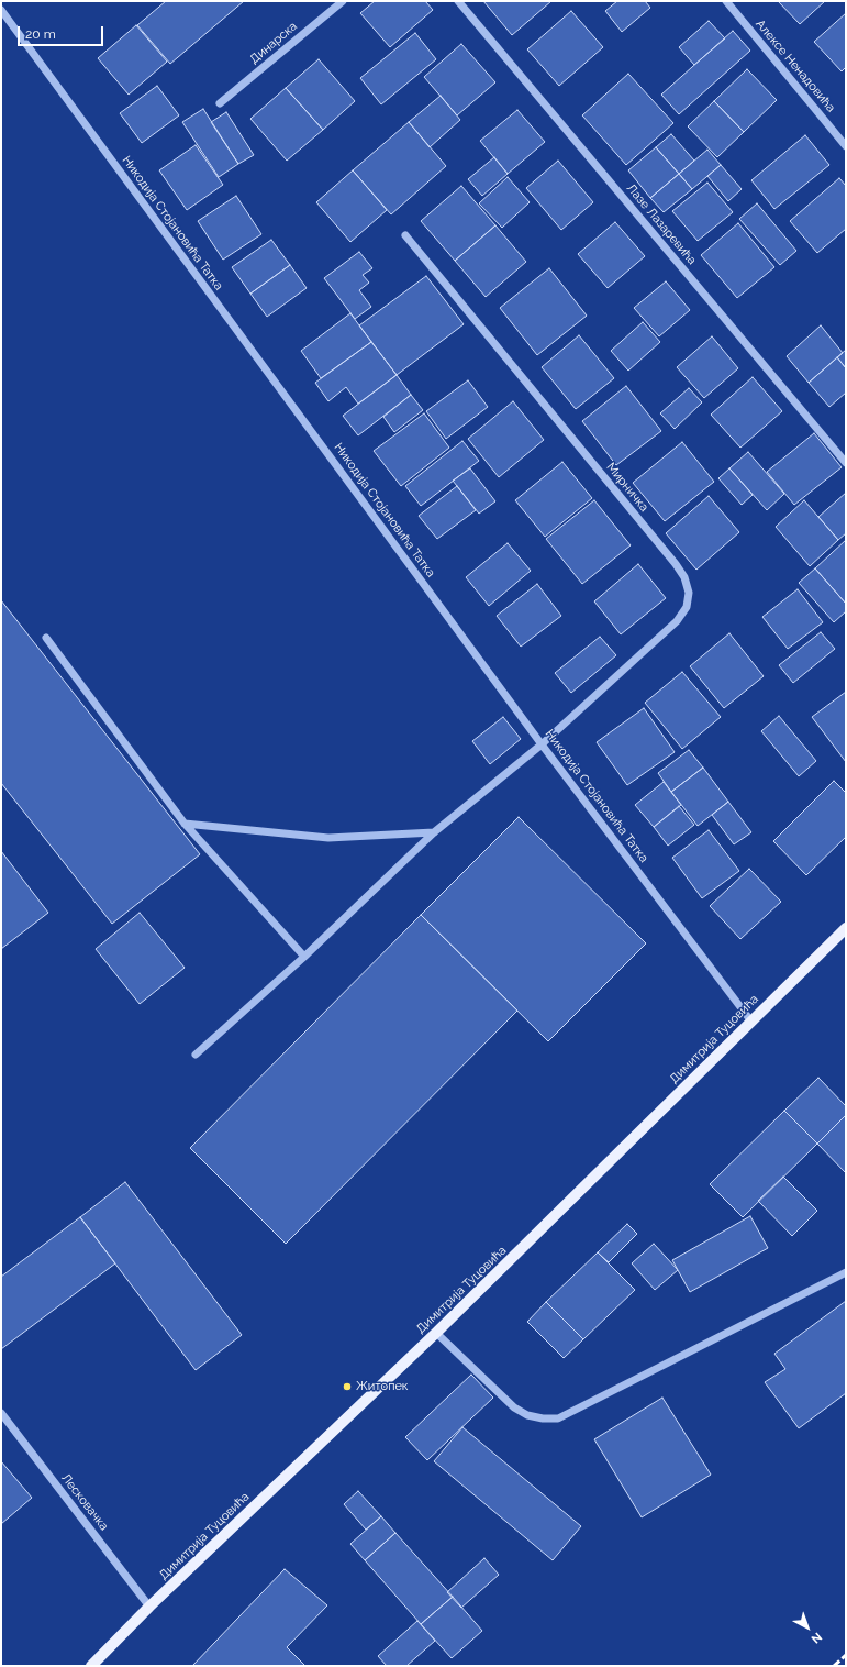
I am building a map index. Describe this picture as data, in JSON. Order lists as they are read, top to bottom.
{
  "streets": {
    "main road": ["Димитрија Туцовића"],
    "street": [
      "Динарска",
      "Алексе Ненадовића",
      "Никодија Стојановића Татка",
      "Лазе Лазаревића",
      "Мирничка",
      "Лесковачка"
    ]
  },
  "crossings": [
    ["Никодија Стојановића Татка", "Мирничка"],
    ["Никодија Стојановића Татка", "Димитрија Туцовића"],
    ["Димитрија Туцовића", "Лесковачка"]
  ],
  "places": ["Житопек"],
  "scale_bar": "20 m",
  "north": "bottom right"
}
